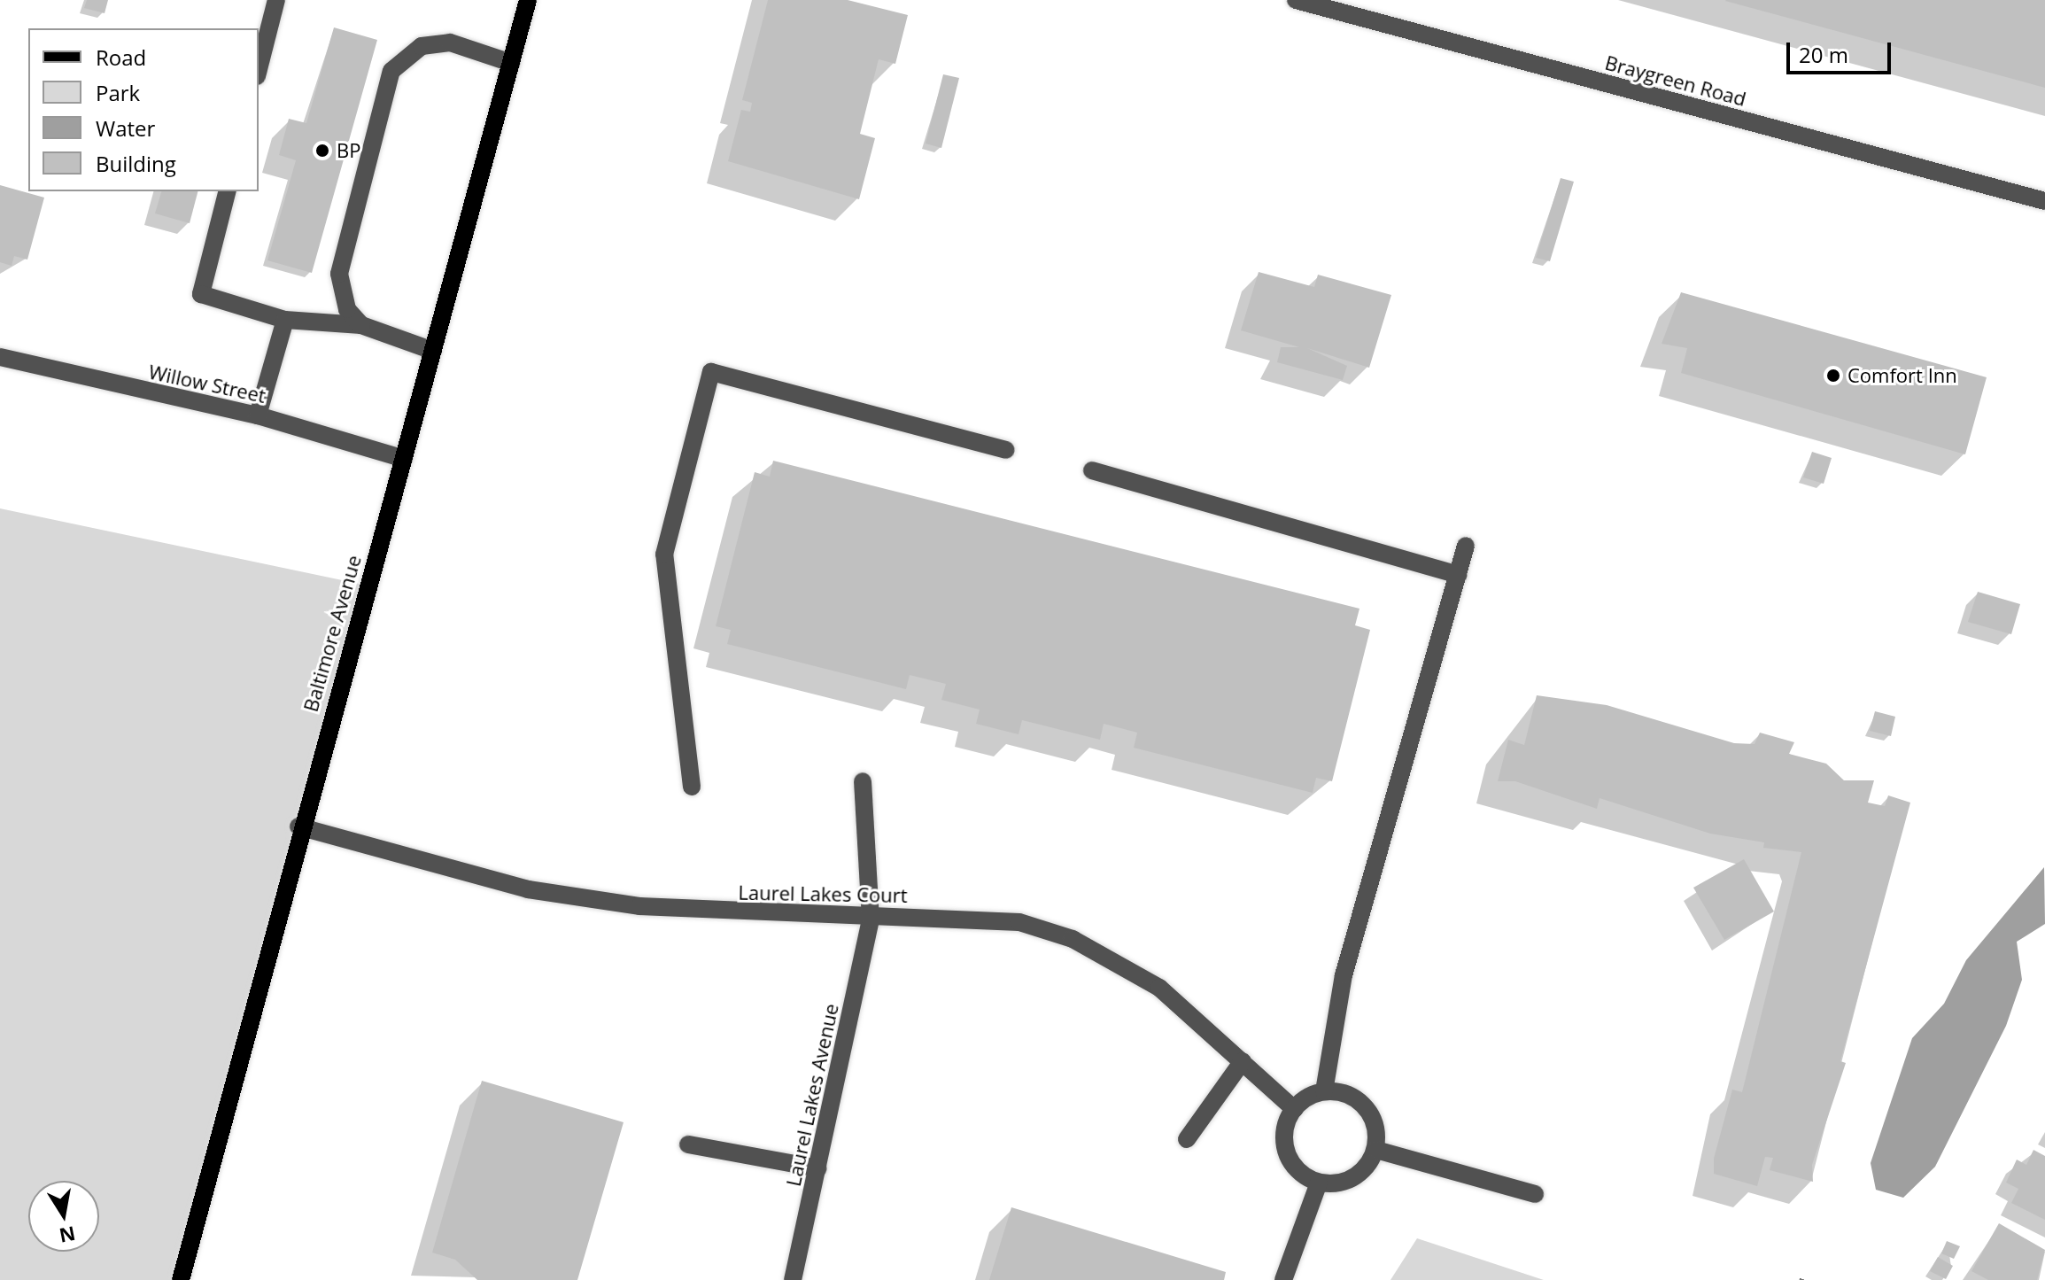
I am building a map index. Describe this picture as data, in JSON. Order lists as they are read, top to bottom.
{
  "streets": {
    "main road": ["Baltimore Avenue"],
    "street": [
      "Braygreen Road",
      "Willow Street",
      "Laurel Lakes Court",
      "Laurel Lakes Avenue"
    ]
  },
  "crossings": [
    ["Willow Street", "Baltimore Avenue"],
    ["Baltimore Avenue", "Laurel Lakes Court"],
    ["Laurel Lakes Court", "Laurel Lakes Avenue"]
  ],
  "places": ["BP", "Comfort Inn"],
  "legend": [
    "Road",
    "Park",
    "Water",
    "Building"
  ],
  "scale_bar": "20 m",
  "north": "bottom"
}
